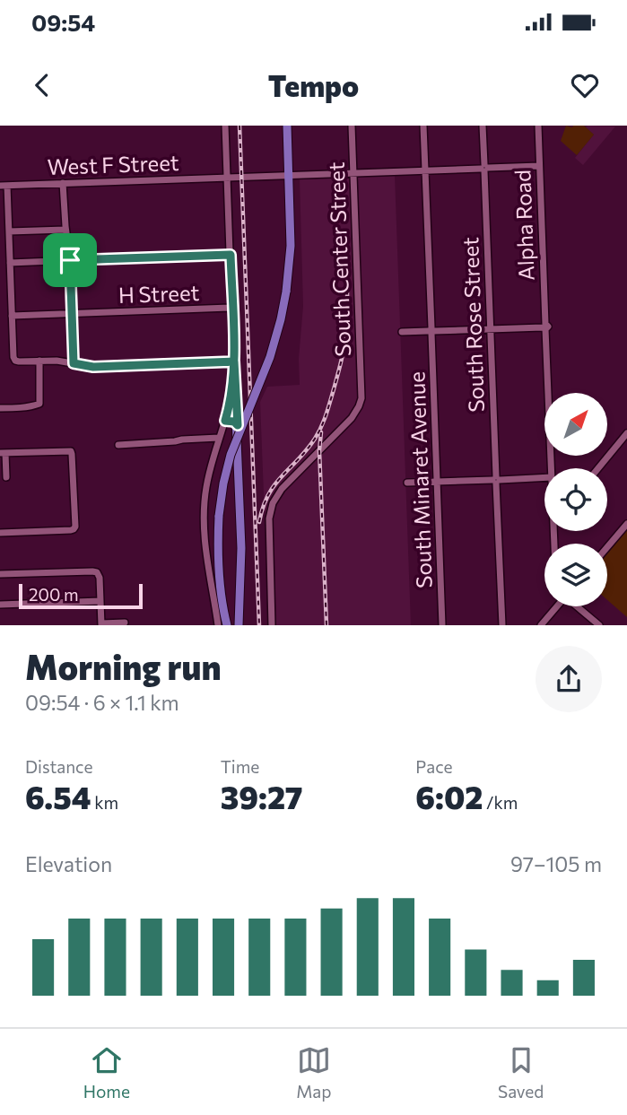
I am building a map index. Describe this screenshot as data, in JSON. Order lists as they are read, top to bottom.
{
  "streets": {
    "street": [
      "West F Street",
      "Alpha Road",
      "South Center Street",
      "H Street",
      "South Rose Street",
      "South Minaret Avenue"
    ]
  },
  "crossings": [
    ["West F Street", "Alpha Road"],
    ["West F Street", "South Center Street"],
    ["West F Street", "South Rose Street"],
    ["West F Street", "South Minaret Avenue"]
  ],
  "scale_bar": "200 m",
  "north": "top right",
  "page": {
    "status": "09:54",
    "header": "Tempo",
    "scale": "200 m",
    "heading": ["Morning run", "09:54 · 6 × 1.1 km"],
    "stats": [
      ["Distance", "6.54 km"],
      ["Time", "39:27"],
      ["Pace", "6:02 /km"]
    ],
    "chart": ["Elevation", "97–105 m"],
    "tabs": ["Home", "Map", "Saved"]
  }
}
